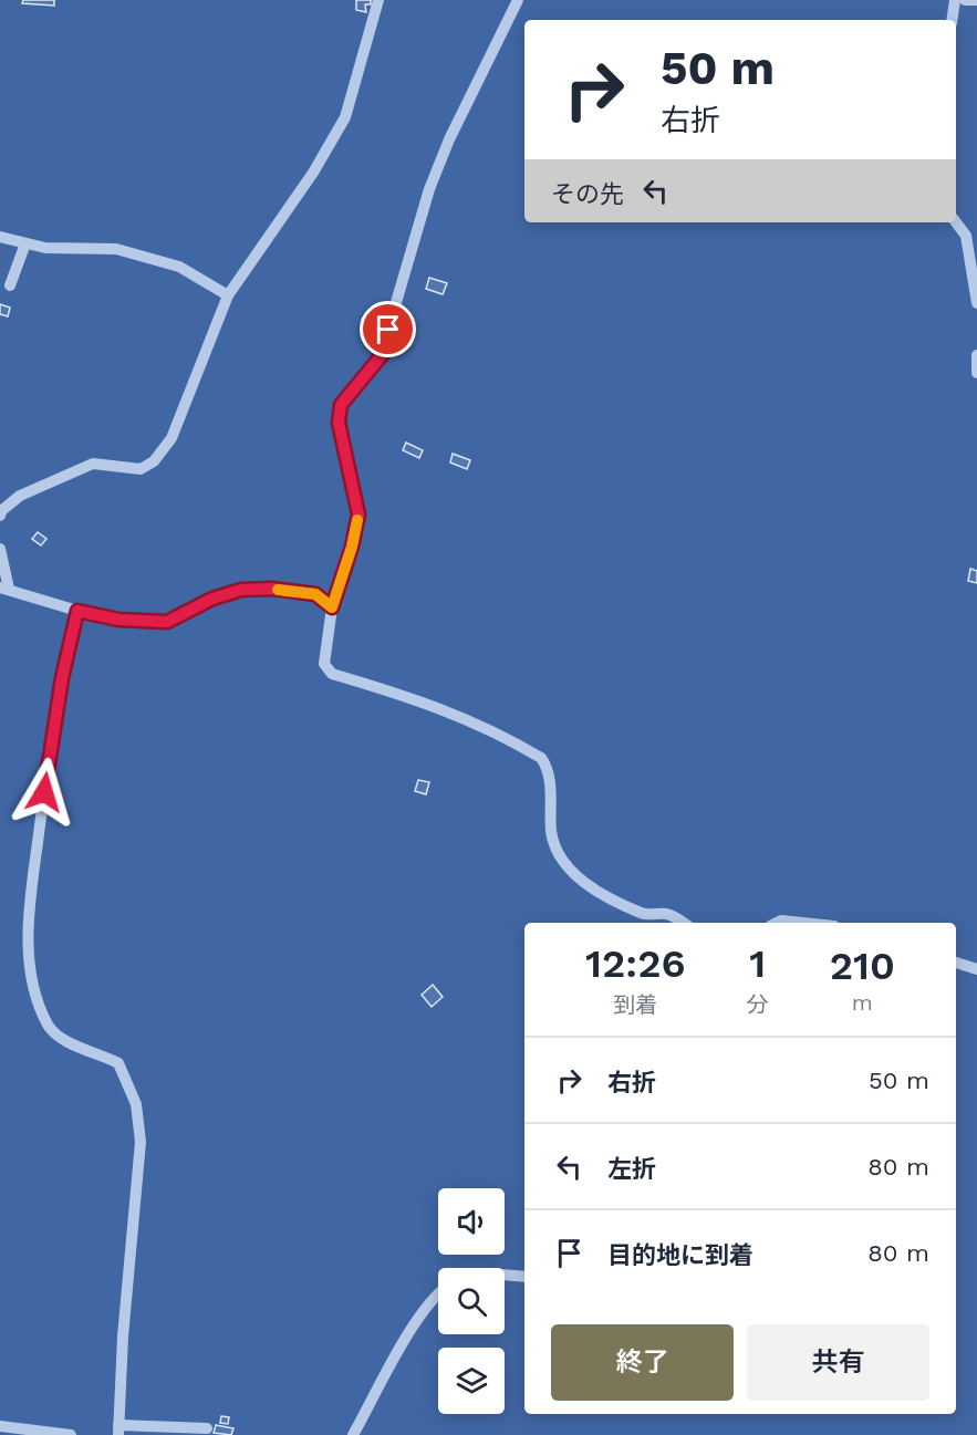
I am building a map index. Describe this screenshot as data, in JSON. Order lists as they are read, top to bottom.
{
  "page": {
    "turn": ["50 m", "右折"],
    "then": "その先",
    "eta": [
      "12:26",
      "到着",
      "1",
      "分",
      "210",
      "m"
    ],
    "list": [
      {
        "name": "右折",
        "value": "50 m"
      },
      {
        "name": "左折",
        "value": "80 m"
      },
      {
        "name": "目的地に到着",
        "value": "80 m"
      }
    ],
    "buttons": ["終了", "共有"]
  }
}
